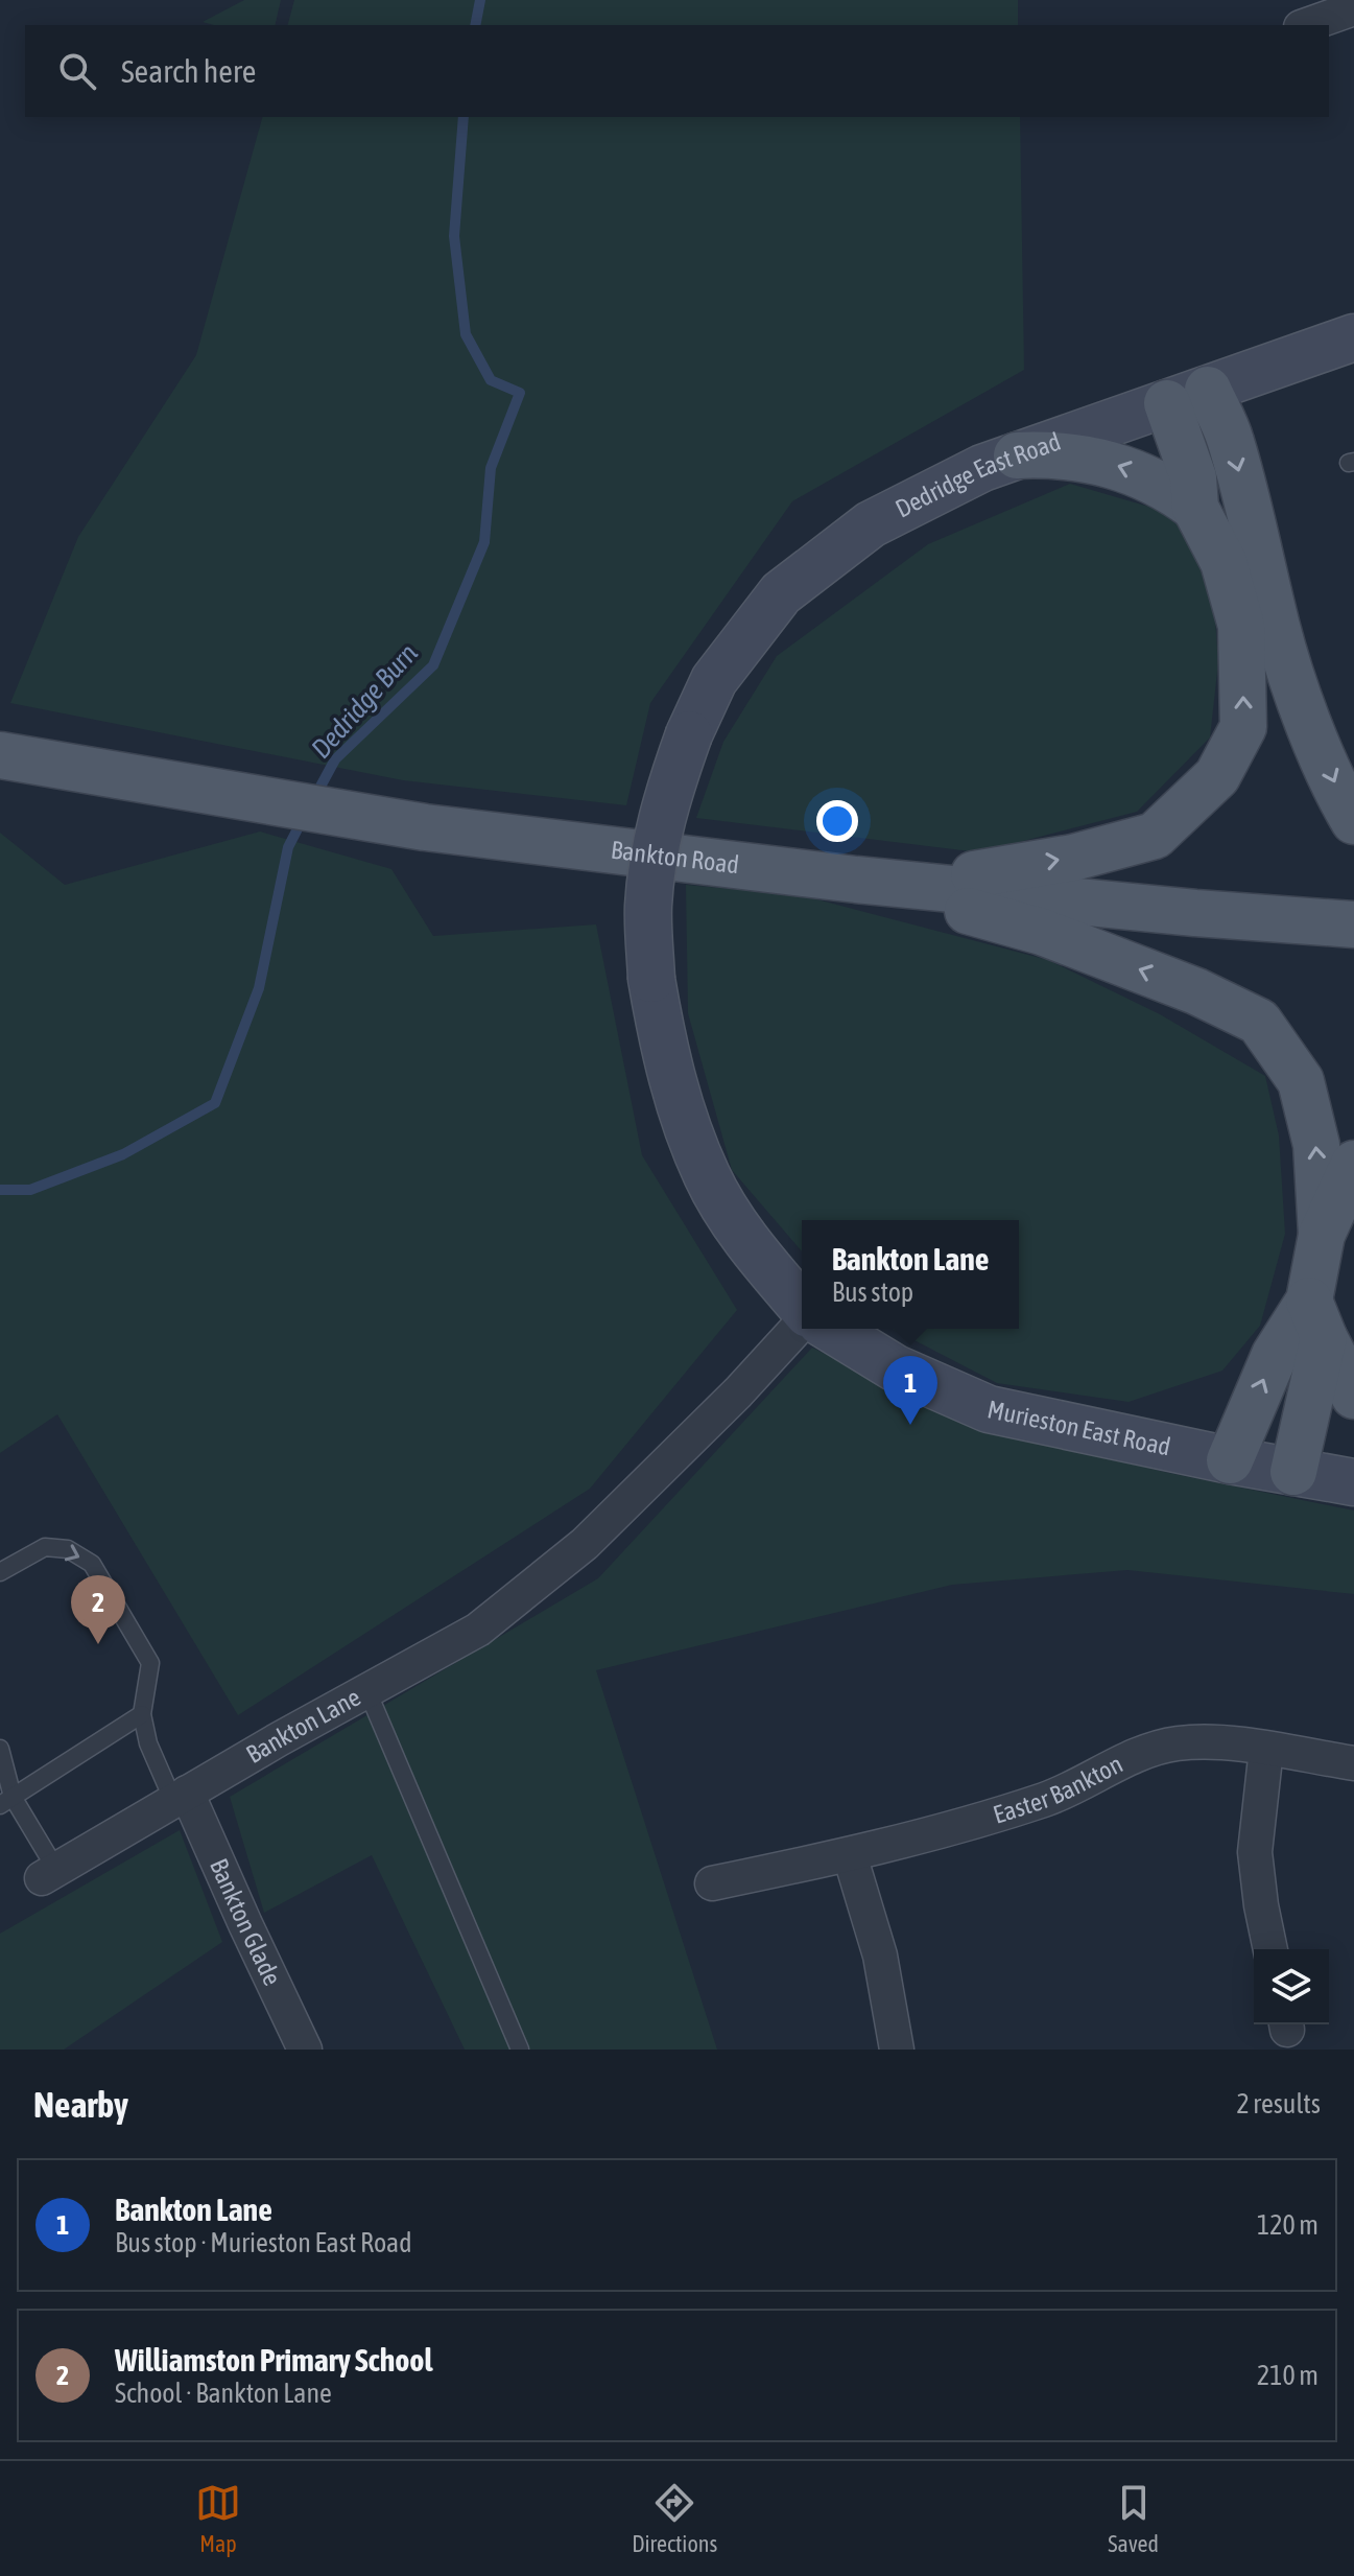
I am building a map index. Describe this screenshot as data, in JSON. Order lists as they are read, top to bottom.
{
  "streets": {
    "main road": ["Bankton Road"],
    "street": [
      "Dedridge East Road",
      "Murieston East Road",
      "Bankton Lane",
      "Easter Bankton",
      "Bankton Glade"
    ]
  },
  "crossings": [
    ["Bankton Lane", "Bankton Glade"]
  ],
  "water": ["Dedridge Burn"],
  "page": {
    "search": "Search here",
    "popup": ["Bankton Lane", "Bus stop"],
    "pins": ["1", "2"],
    "heading": ["Nearby", "2 results"],
    "list": [
      {
        "mark": "1",
        "name": "Bankton Lane",
        "note": "Bus stop · Murieston East Road",
        "value": "120 m"
      },
      {
        "mark": "2",
        "name": "Williamston Primary School",
        "note": "School · Bankton Lane",
        "value": "210 m"
      }
    ],
    "nav": ["Map", "Directions", "Saved"]
  }
}
